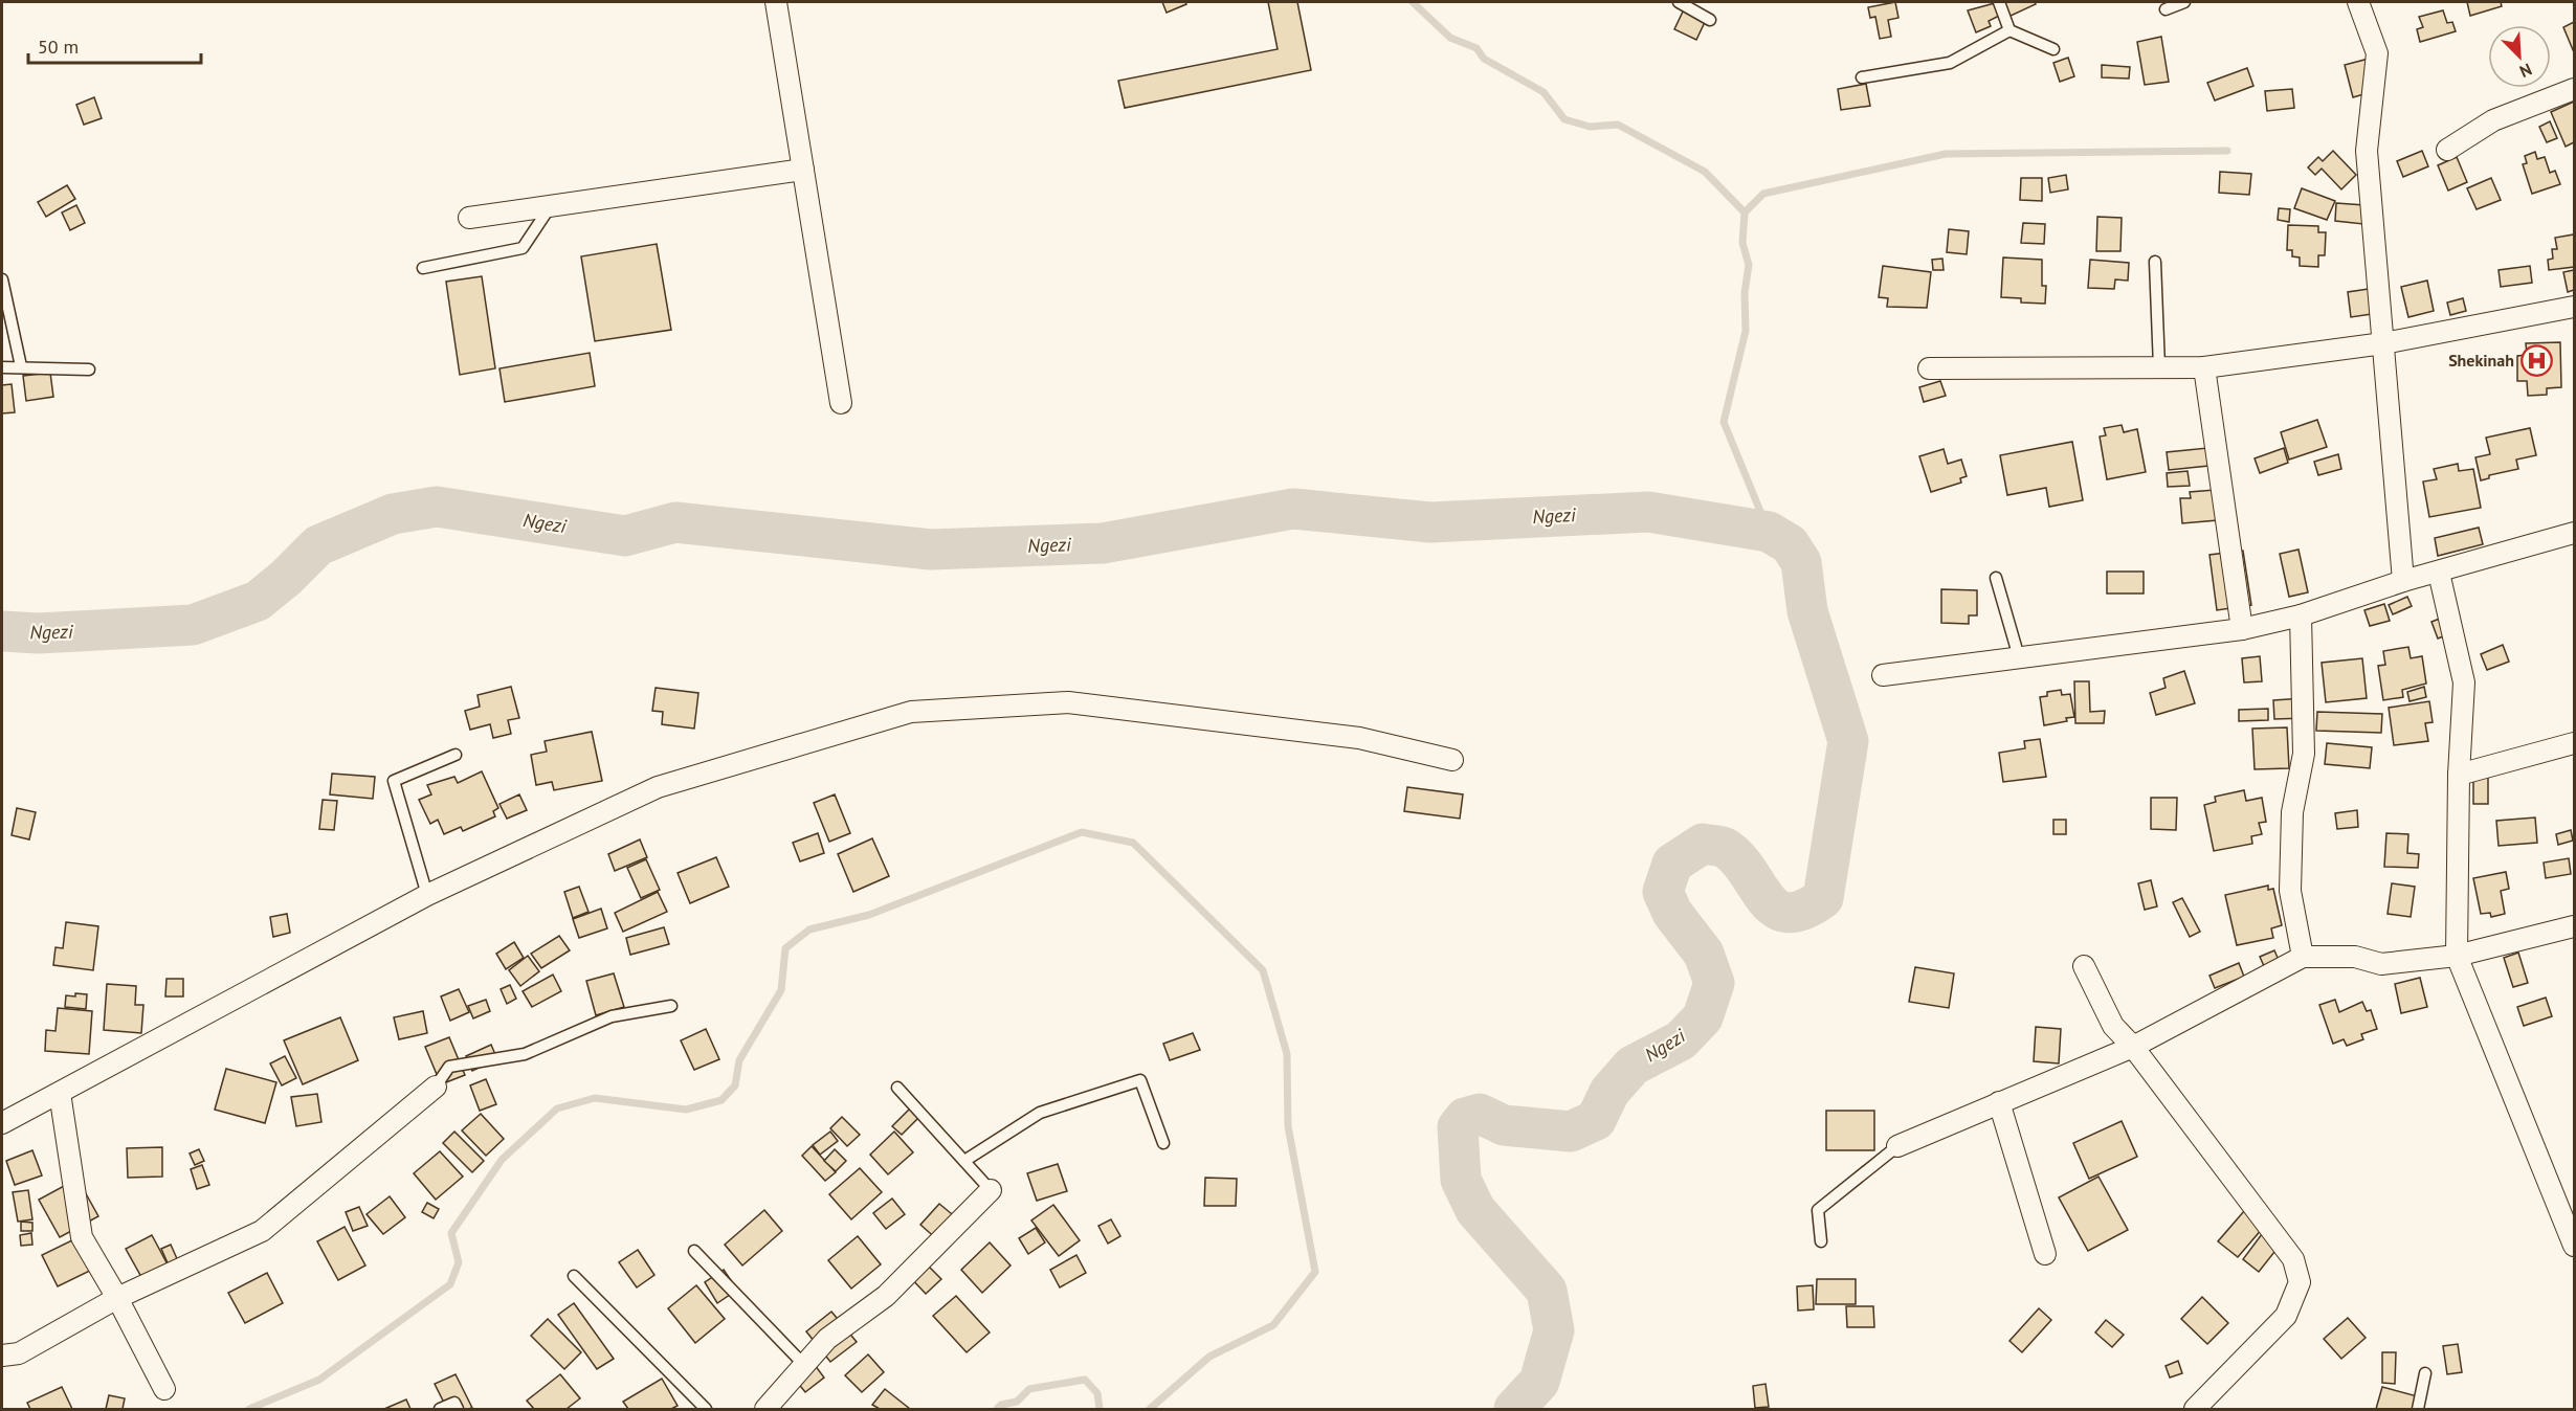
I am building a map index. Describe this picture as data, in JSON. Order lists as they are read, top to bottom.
{
  "water": ["Ngezi"],
  "places": {
    "hospital": ["Shekinah"]
  },
  "scale_bar": "50 m",
  "north": "bottom right"
}
